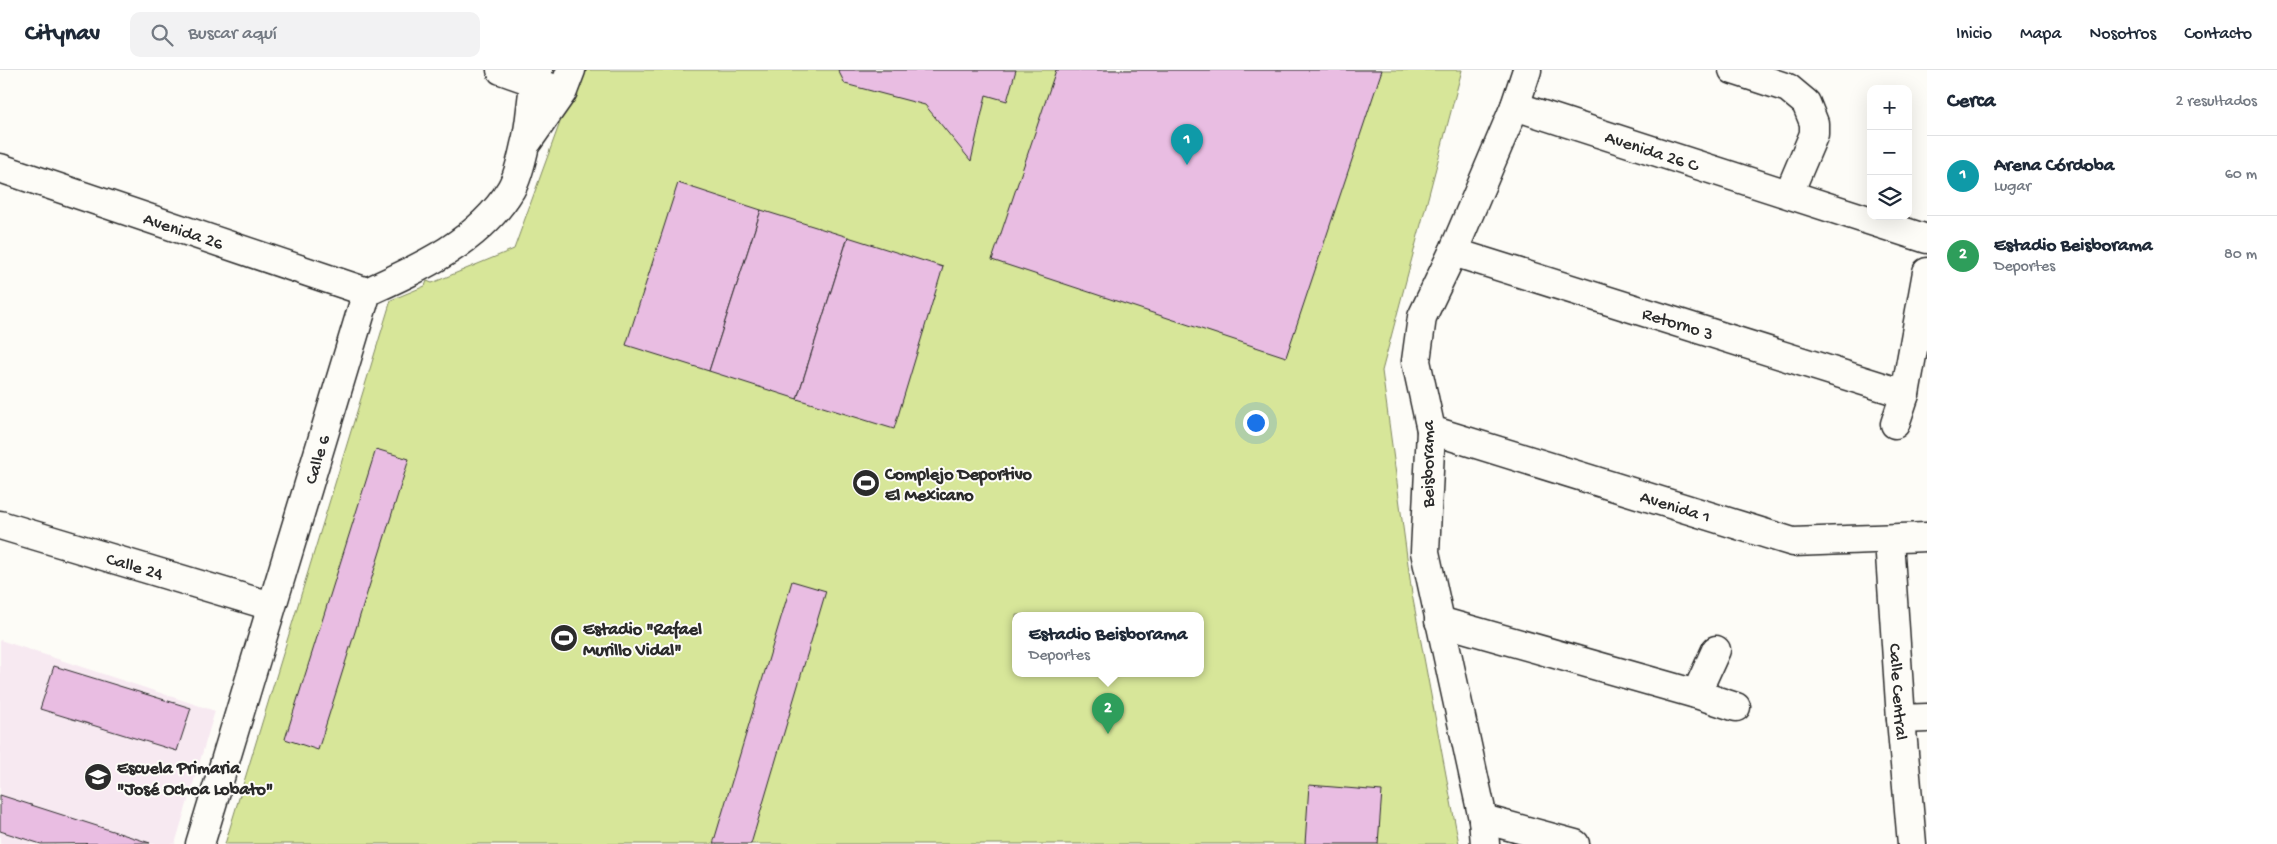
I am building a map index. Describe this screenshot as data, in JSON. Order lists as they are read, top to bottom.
{
  "streets": {
    "street": [
      "Avenida 26 C",
      "Avenida 26",
      "Retorno 3",
      "Calle 6",
      "Beisborama",
      "Avenida 1",
      "Calle 24",
      "Calle Central"
    ]
  },
  "crossings": [
    ["Avenida 26 C", "Beisborama"],
    ["Avenida 26", "Calle 6"],
    ["Retorno 3", "Beisborama"],
    ["Calle 6", "Calle 24"],
    ["Beisborama", "Avenida 1"],
    ["Avenida 1", "Calle Central"]
  ],
  "places": {
    "sports": ["Complejo Deportivo El Mexicano", "Estadio \"Rafael Murillo Vidal\""],
    "school or university": ["Escuela Primaria \"José Ochoa Lobato\""]
  },
  "page": {
    "header": "Citynav",
    "search": "Buscar aquí",
    "nav": [
      "Inicio",
      "Mapa",
      "Nosotros",
      "Contacto"
    ],
    "heading": ["Cerca", "2 resultados"],
    "map_buttons": ["+", "−"],
    "pins": ["1", "2"],
    "list": [
      {
        "mark": "1",
        "name": "Arena Córdoba",
        "note": "Lugar",
        "value": "60 m"
      },
      {
        "mark": "2",
        "name": "Estadio Beisborama",
        "note": "Deportes",
        "value": "80 m"
      }
    ],
    "popup": ["Estadio Beisborama", "Deportes"]
  }
}
